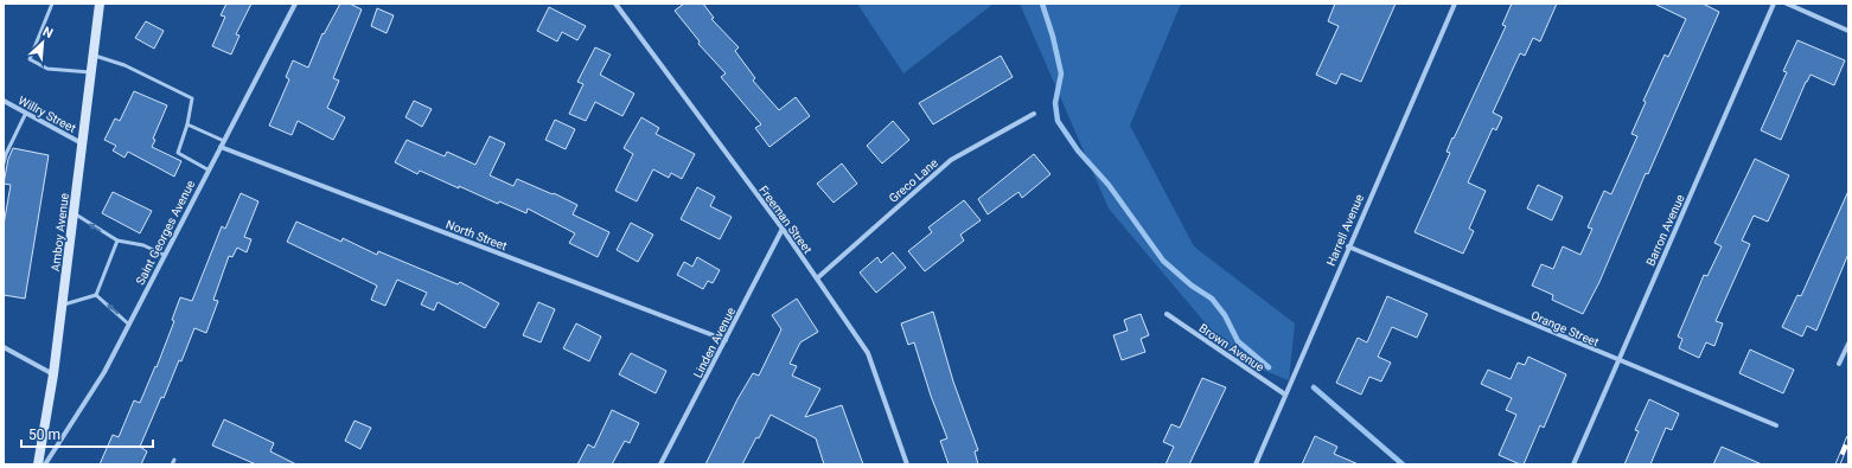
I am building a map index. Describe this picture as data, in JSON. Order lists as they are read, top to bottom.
{
  "streets": {
    "main road": ["Amboy Avenue"],
    "street": [
      "Willry Street",
      "Greco Lane",
      "Freeman Street",
      "Harrell Avenue",
      "Barron Avenue",
      "Saint Georges Avenue",
      "North Street",
      "Orange Street",
      "Linden Avenue",
      "Brown Avenue"
    ]
  },
  "crossings": [
    ["Willry Street", "Amboy Avenue"],
    ["Greco Lane", "Freeman Street"],
    ["Freeman Street", "Linden Avenue"],
    ["Harrell Avenue", "Orange Street"],
    ["Harrell Avenue", "Brown Avenue"],
    ["Barron Avenue", "Orange Street"],
    ["Saint Georges Avenue", "North Street"],
    ["North Street", "Linden Avenue"]
  ],
  "scale_bar": "50 m",
  "north": "top right"
}
